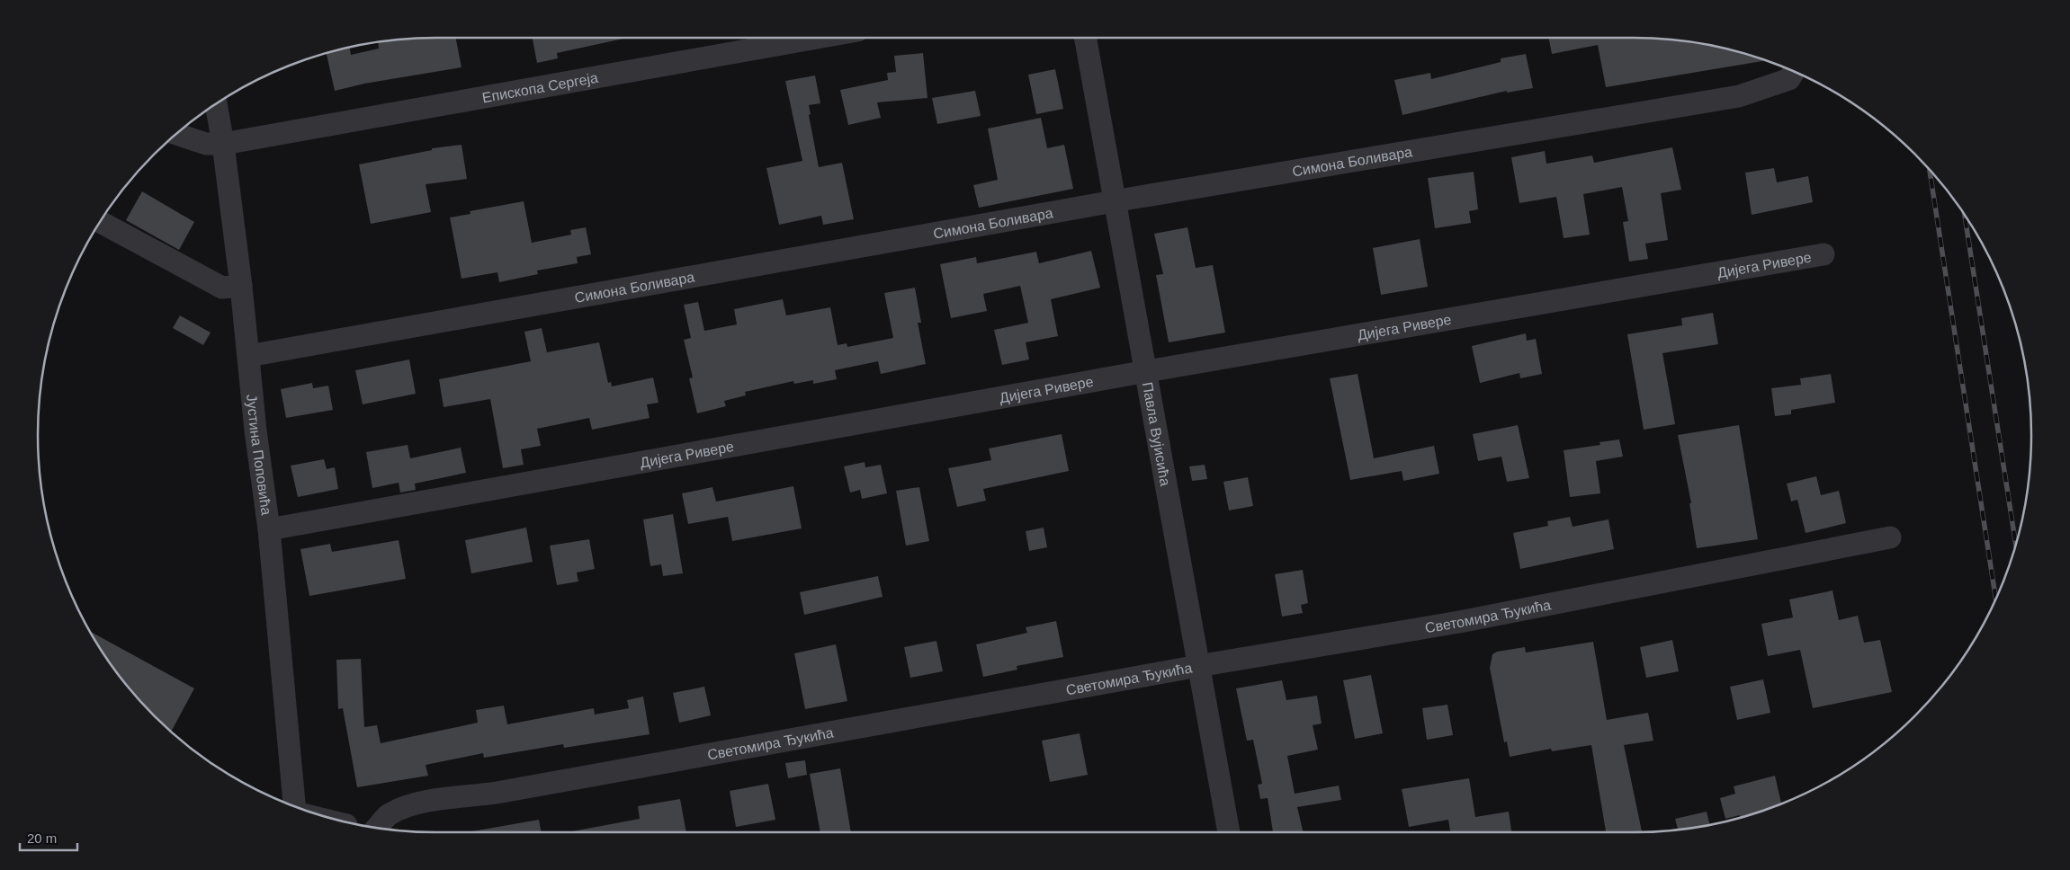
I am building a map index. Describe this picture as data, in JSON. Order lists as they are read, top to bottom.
{
  "streets": {
    "street": [
      "Епископа Сергеја",
      "Симона Боливара",
      "Дијега Ривере",
      "Павла Вујисића",
      "Јустина Поповића",
      "Светомира Ђукића"
    ]
  },
  "crossings": [
    ["Епископа Сергеја", "Јустина Поповића"],
    ["Симона Боливара", "Павла Вујисића"],
    ["Симона Боливара", "Јустина Поповића"],
    ["Дијега Ривере", "Павла Вујисића"],
    ["Дијега Ривере", "Јустина Поповића"],
    ["Павла Вујисића", "Светомира Ђукића"]
  ],
  "scale_bar": "20 m"
}
